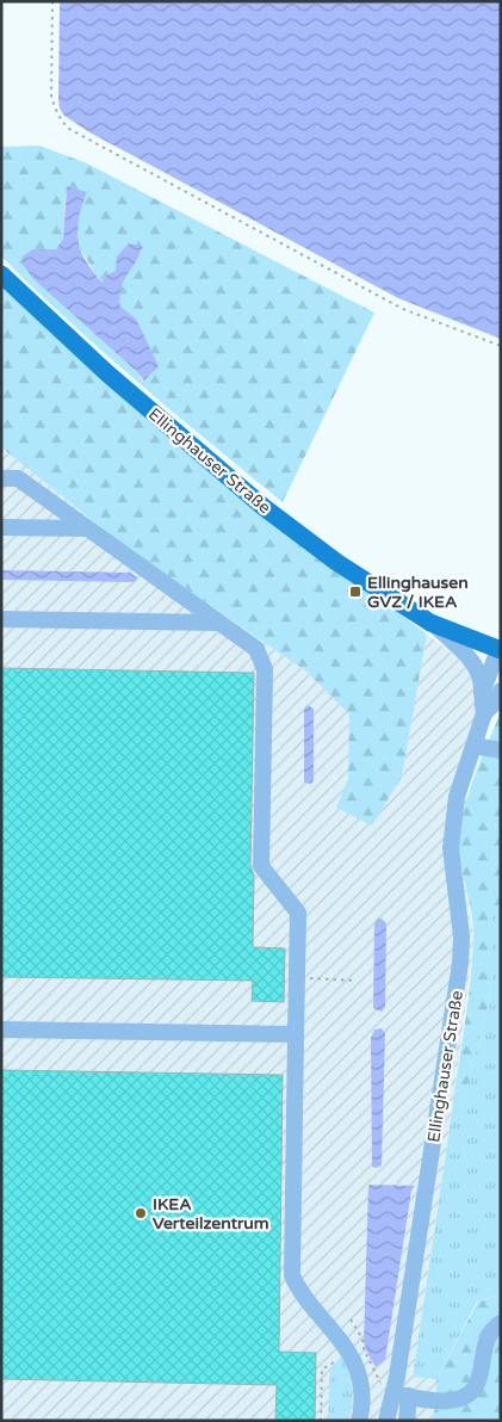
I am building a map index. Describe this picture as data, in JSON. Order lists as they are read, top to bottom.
{
  "streets": {
    "main road": ["Ellinghauser Straße"]
  },
  "places": {
    "transit": ["Ellinghausen GVZ / IKEA"],
    "other": ["IKEA Verteilzentrum"]
  }
}
